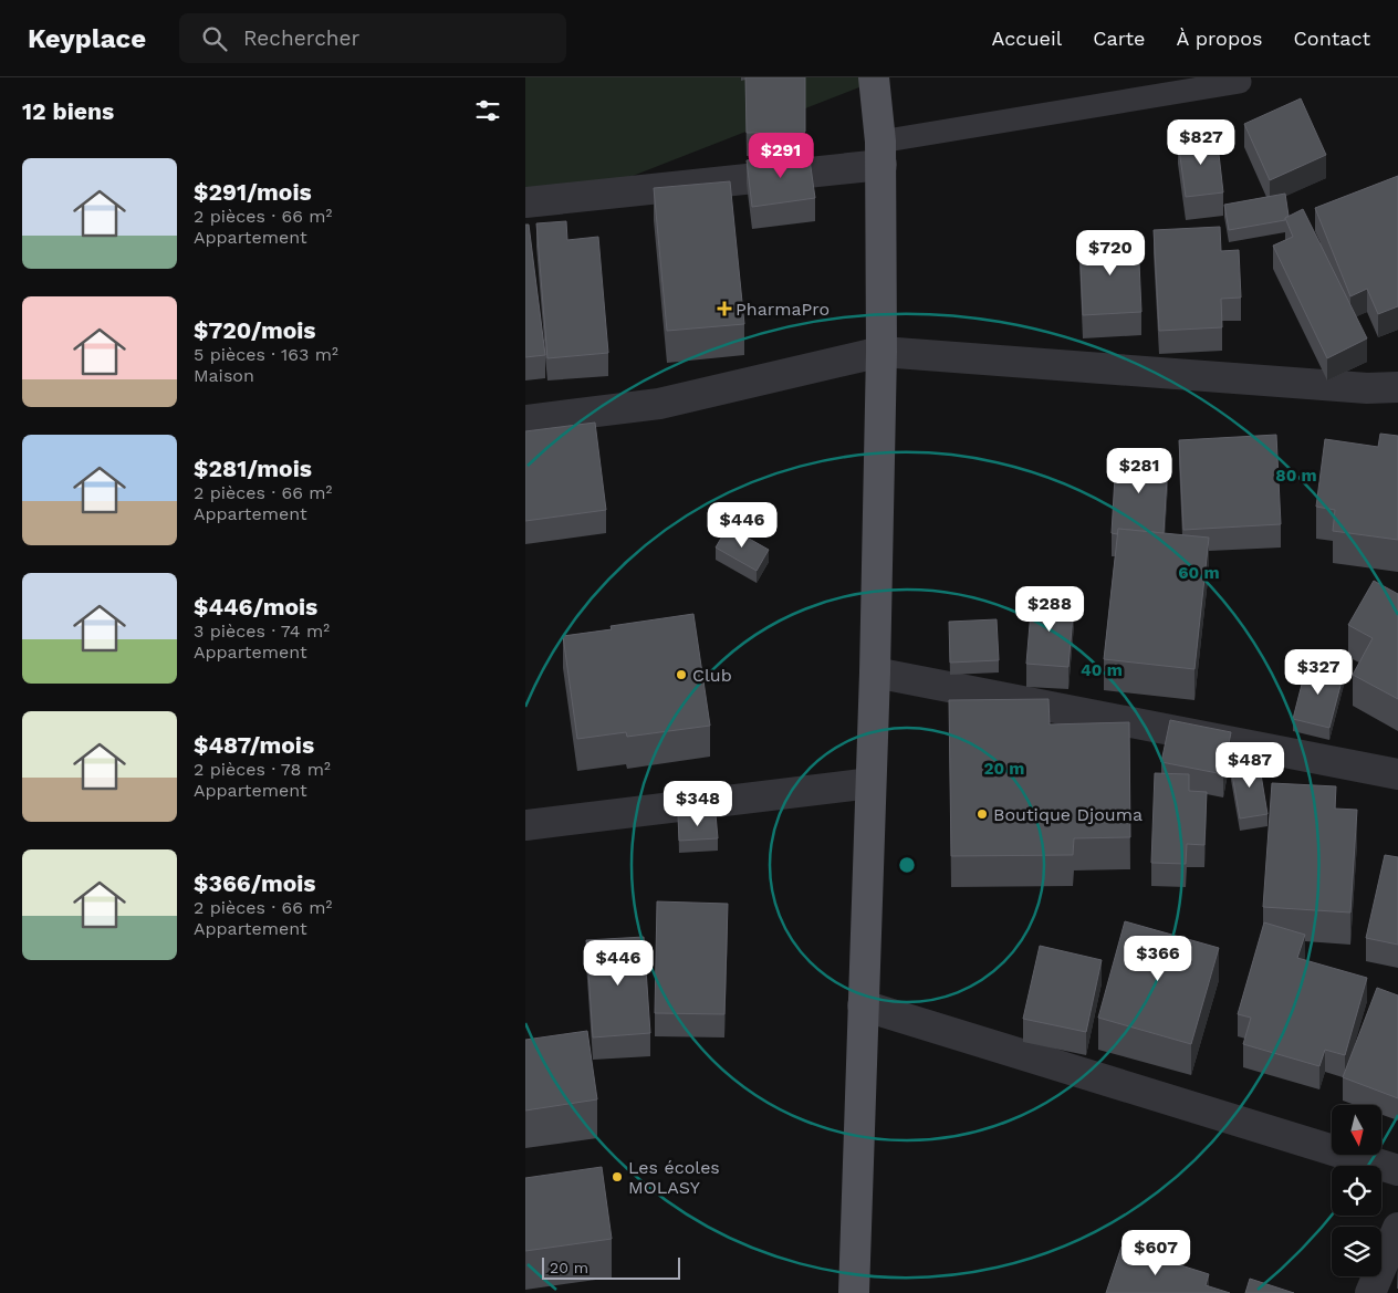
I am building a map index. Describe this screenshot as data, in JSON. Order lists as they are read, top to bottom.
{
  "places": {
    "health": ["PharmaPro"],
    "other": ["Club", "Boutique Djouma", "Les écoles MOLASY"]
  },
  "scale_bar": "20 m",
  "north": "bottom",
  "page": {
    "header": "Keyplace",
    "search": "Rechercher",
    "nav": [
      "Accueil",
      "Carte",
      "À propos",
      "Contact"
    ],
    "heading": "12 biens",
    "price": [
      "$827",
      "$291",
      "$720",
      "$281",
      "$446",
      "$288",
      "$327",
      "$487",
      "$348",
      "$366",
      "$446",
      "$607"
    ],
    "list": [
      {
        "name": "$291/mois",
        "note": "2 pièces · 66 m² · Appartement"
      },
      {
        "name": "$720/mois",
        "note": "5 pièces · 163 m² · Maison"
      },
      {
        "name": "$281/mois",
        "note": "2 pièces · 66 m² · Appartement"
      },
      {
        "name": "$446/mois",
        "note": "3 pièces · 74 m² · Appartement"
      },
      {
        "name": "$487/mois",
        "note": "2 pièces · 78 m² · Appartement"
      },
      {
        "name": "$366/mois",
        "note": "2 pièces · 66 m² · Appartement"
      }
    ],
    "scale": "20 m"
  },
  "rings": [
    "80 m",
    "60 m",
    "40 m",
    "20 m"
  ]
}
